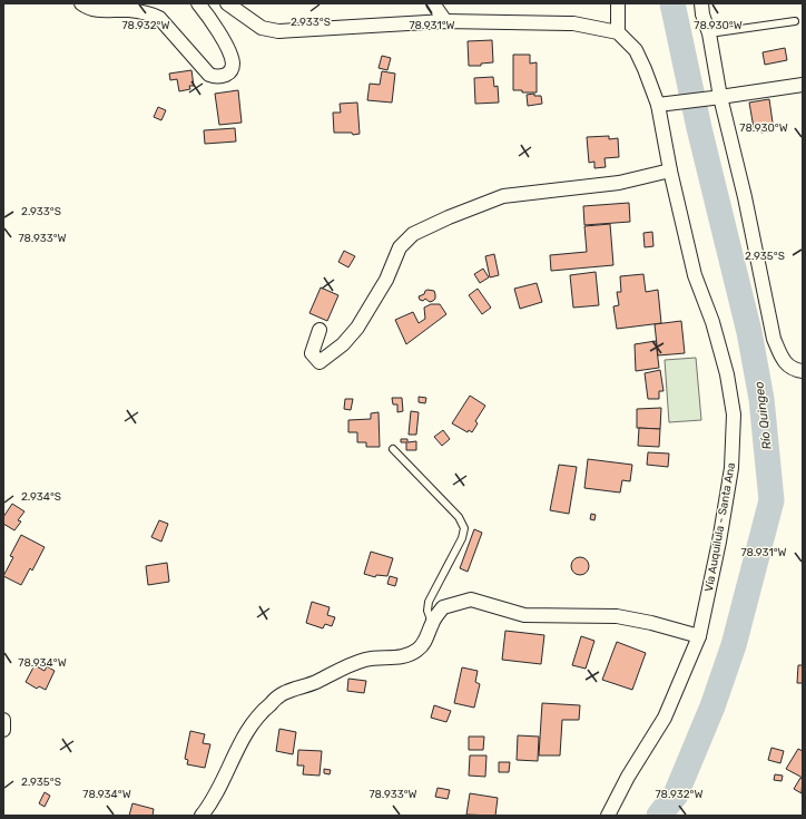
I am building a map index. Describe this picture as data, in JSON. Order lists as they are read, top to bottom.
{
  "streets": {
    "street": ["Vía Auquilula - Santa Ana"]
  },
  "water": ["Río Quingeo"],
  "coordinates": [
    "2.933°S",
    "78.932°W",
    "78.931°W",
    "78.930°W",
    "78.933°W",
    "2.935°S",
    "2.934°S",
    "78.934°W"
  ]
}
